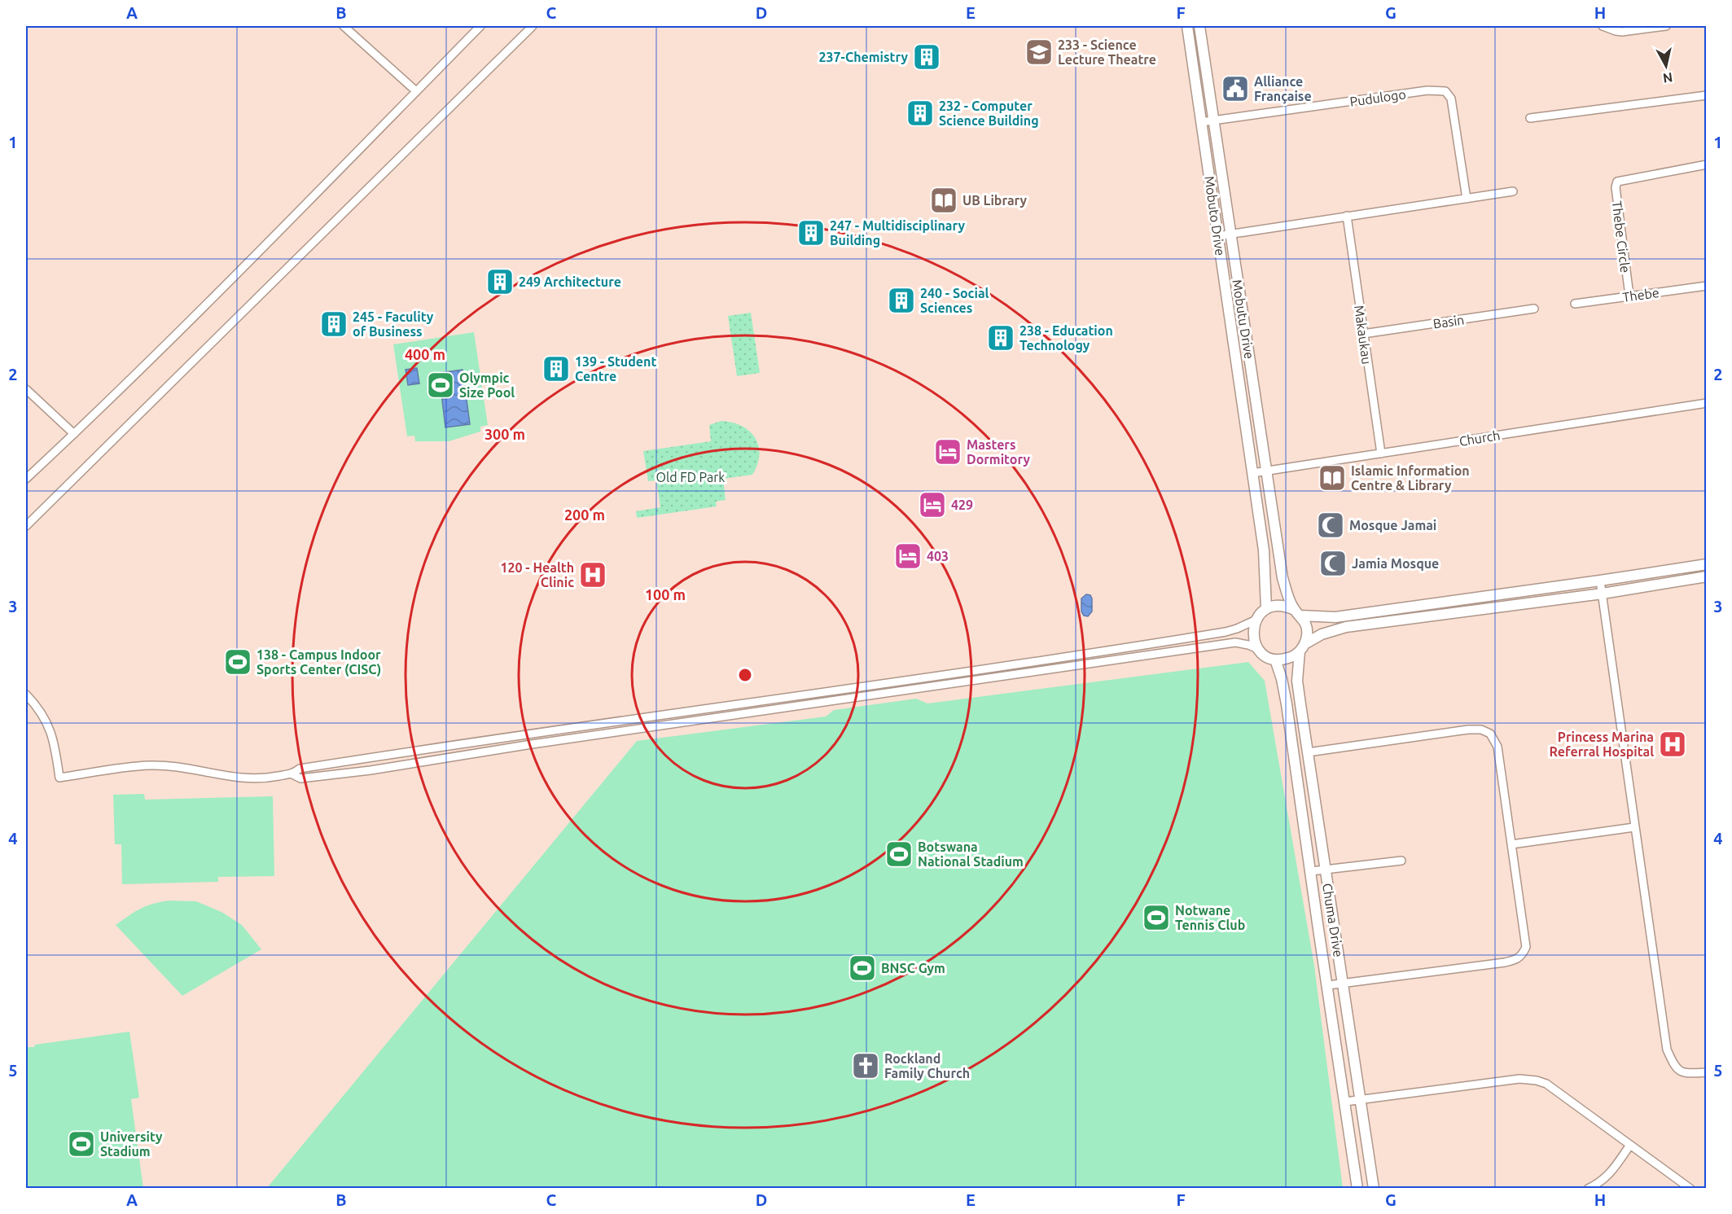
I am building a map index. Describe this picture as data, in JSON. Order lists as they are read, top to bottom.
{
  "streets": {
    "main road": ["Mobuto Drive", "Mobutu Drive", "Chuma Drive"],
    "street": [
      "Pudulogo",
      "Thebe Circle",
      "Thebe",
      "Basin",
      "Makaukau",
      "Church"
    ]
  },
  "crossings": [
    ["Pudulogo", "Mobuto Drive"],
    ["Pudulogo", "Mobutu Drive"],
    ["Mobuto Drive", "Mobutu Drive"],
    ["Mobuto Drive", "Church"],
    ["Mobuto Drive", "Chuma Drive"],
    ["Thebe Circle", "Thebe"],
    ["Mobutu Drive", "Church"],
    ["Mobutu Drive", "Chuma Drive"],
    ["Basin", "Makaukau"],
    ["Makaukau", "Church"]
  ],
  "parks": ["Old FD Park"],
  "places": {
    "school or university": ["233 - Science Lecture Theatre"],
    "building": [
      "237-Chemistry",
      "232 - Computer Science Building",
      "247 - Multidisciplinary Building",
      "249 Architecture",
      "240 - Social Sciences",
      "245 - Faculity of Business",
      "238 - Education Technology",
      "139 - Student Centre"
    ],
    "public building": ["Alliance Française"],
    "library": ["UB Library", "Islamic Information Centre & Library"],
    "sports": [
      "Olympic Size Pool",
      "138 - Campus Indoor Sports Center (CISC)",
      "Botswana National Stadium",
      "Notwane Tennis Club",
      "BNSC Gym",
      "University Stadium"
    ],
    "hotel": ["Masters Dormitory", "429", "403"],
    "mosque": ["Mosque Jamai", "Jamia Mosque"],
    "hospital": ["120 - Health Clinic", "Princess Marina Referral Hospital"],
    "church": ["Rockland Family Church"]
  },
  "north": "bottom",
  "grid": {
    "columns": [
      "A",
      "B",
      "C",
      "D",
      "E",
      "F",
      "G",
      "H"
    ],
    "rows": [
      "1",
      "2",
      "3",
      "4",
      "5"
    ]
  },
  "rings": [
    "400 m",
    "300 m",
    "200 m",
    "100 m"
  ]
}
